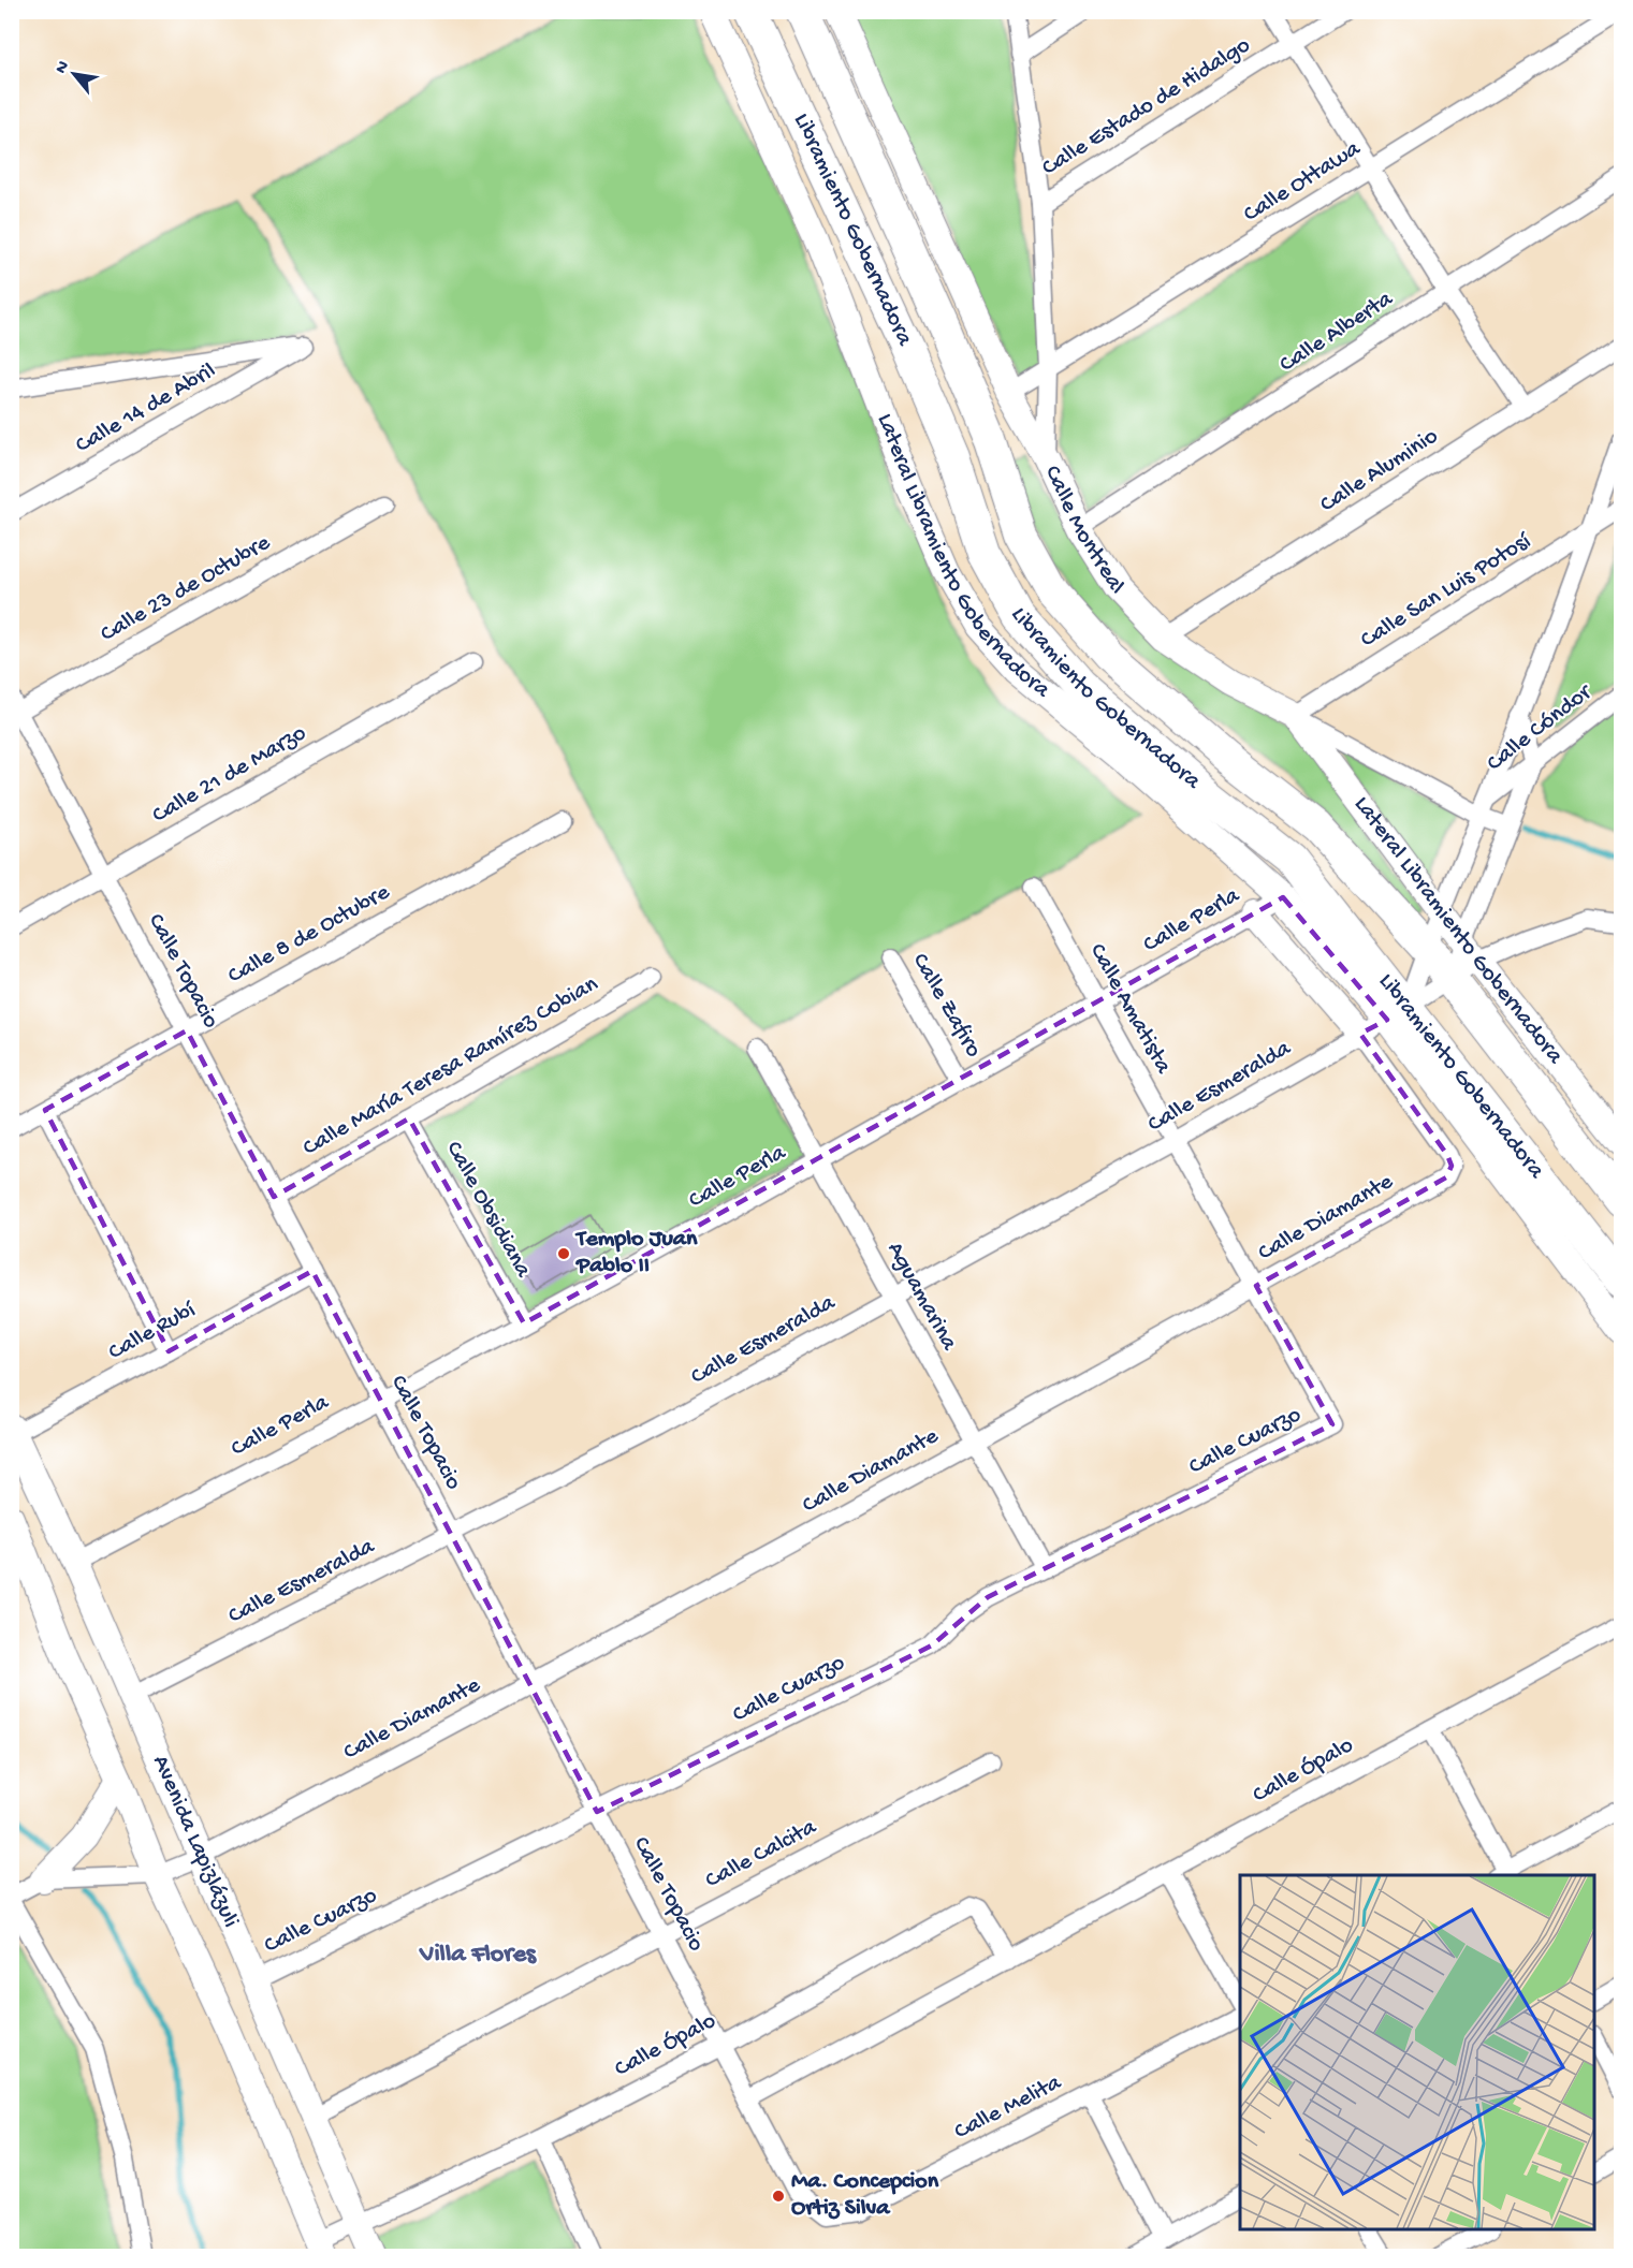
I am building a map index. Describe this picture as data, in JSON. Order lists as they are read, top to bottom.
{
  "streets": {
    "highway": ["Libramiento Gobernadora"],
    "street": [
      "Calle Estado de Hidalgo",
      "Calle Ottawa",
      "Calle Alberta",
      "Calle 14 de Abril",
      "Calle Aluminio",
      "Calle Montreal",
      "Lateral Libramiento Gobernadora",
      "Calle 23 de Octubre",
      "Calle San Luis Potosí",
      "Calle Cóndor",
      "Calle 21 de Marzo",
      "Calle Perla",
      "Calle 8 de Octubre",
      "Calle Topacio",
      "Calle Zafiro",
      "Calle Amatista",
      "Calle María Teresa Ramírez Cobian",
      "Calle Esmeralda",
      "Calle Obsidiana",
      "Calle Diamante",
      "Aguamarina",
      "Calle Rubí",
      "Calle Cuarzo",
      "Calle Ópalo",
      "Avenida Lapizlázuli",
      "Calle Calcita",
      "Calle Melita"
    ]
  },
  "crossings": [
    ["Calle Estado de Hidalgo", "Calle Montreal"],
    ["Calle Ottawa", "Calle Montreal"],
    ["Libramiento Gobernadora", "Lateral Libramiento Gobernadora"],
    ["Libramiento Gobernadora", "Calle Esmeralda"],
    ["Calle Alberta", "Calle Montreal"],
    ["Calle Aluminio", "Calle Montreal"],
    ["Calle Montreal", "Lateral Libramiento Gobernadora"],
    ["Calle Montreal", "Calle San Luis Potosí"],
    ["Calle Montreal", "Calle Cóndor"],
    ["Lateral Libramiento Gobernadora", "Calle San Luis Potosí"],
    ["Lateral Libramiento Gobernadora", "Calle Perla"],
    ["Lateral Libramiento Gobernadora", "Calle Esmeralda"],
    ["Calle 23 de Octubre", "Calle Topacio"],
    ["Calle 21 de Marzo", "Calle Topacio"],
    ["Calle Perla", "Calle Topacio"],
    ["Calle Perla", "Calle Zafiro"],
    ["Calle Perla", "Calle Amatista"],
    ["Calle Perla", "Calle Obsidiana"],
    ["Calle Perla", "Aguamarina"],
    ["Calle Perla", "Avenida Lapizlázuli"],
    ["Calle 8 de Octubre", "Calle Topacio"],
    ["Calle Topacio", "Calle María Teresa Ramírez Cobian"],
    ["Calle Topacio", "Calle Esmeralda"],
    ["Calle Topacio", "Calle Diamante"],
    ["Calle Topacio", "Calle Rubí"],
    ["Calle Topacio", "Calle Cuarzo"],
    ["Calle Topacio", "Calle Ópalo"],
    ["Calle Topacio", "Calle Calcita"],
    ["Calle Topacio", "Calle Melita"],
    ["Calle Amatista", "Calle Esmeralda"],
    ["Calle Amatista", "Calle Diamante"],
    ["Calle Amatista", "Calle Cuarzo"],
    ["Calle María Teresa Ramírez Cobian", "Calle Obsidiana"],
    ["Calle Esmeralda", "Calle Diamante"],
    ["Calle Esmeralda", "Aguamarina"],
    ["Calle Esmeralda", "Avenida Lapizlázuli"],
    ["Calle Diamante", "Aguamarina"],
    ["Calle Diamante", "Avenida Lapizlázuli"],
    ["Aguamarina", "Calle Cuarzo"],
    ["Calle Rubí", "Avenida Lapizlázuli"],
    ["Calle Cuarzo", "Avenida Lapizlázuli"],
    ["Calle Ópalo", "Avenida Lapizlázuli"],
    ["Avenida Lapizlázuli", "Calle Calcita"]
  ],
  "districts": ["Villa Flores"],
  "places": ["Templo Juan Pablo II", "Ma. Concepcion Ortiz Silva"],
  "north": "top left"
}
